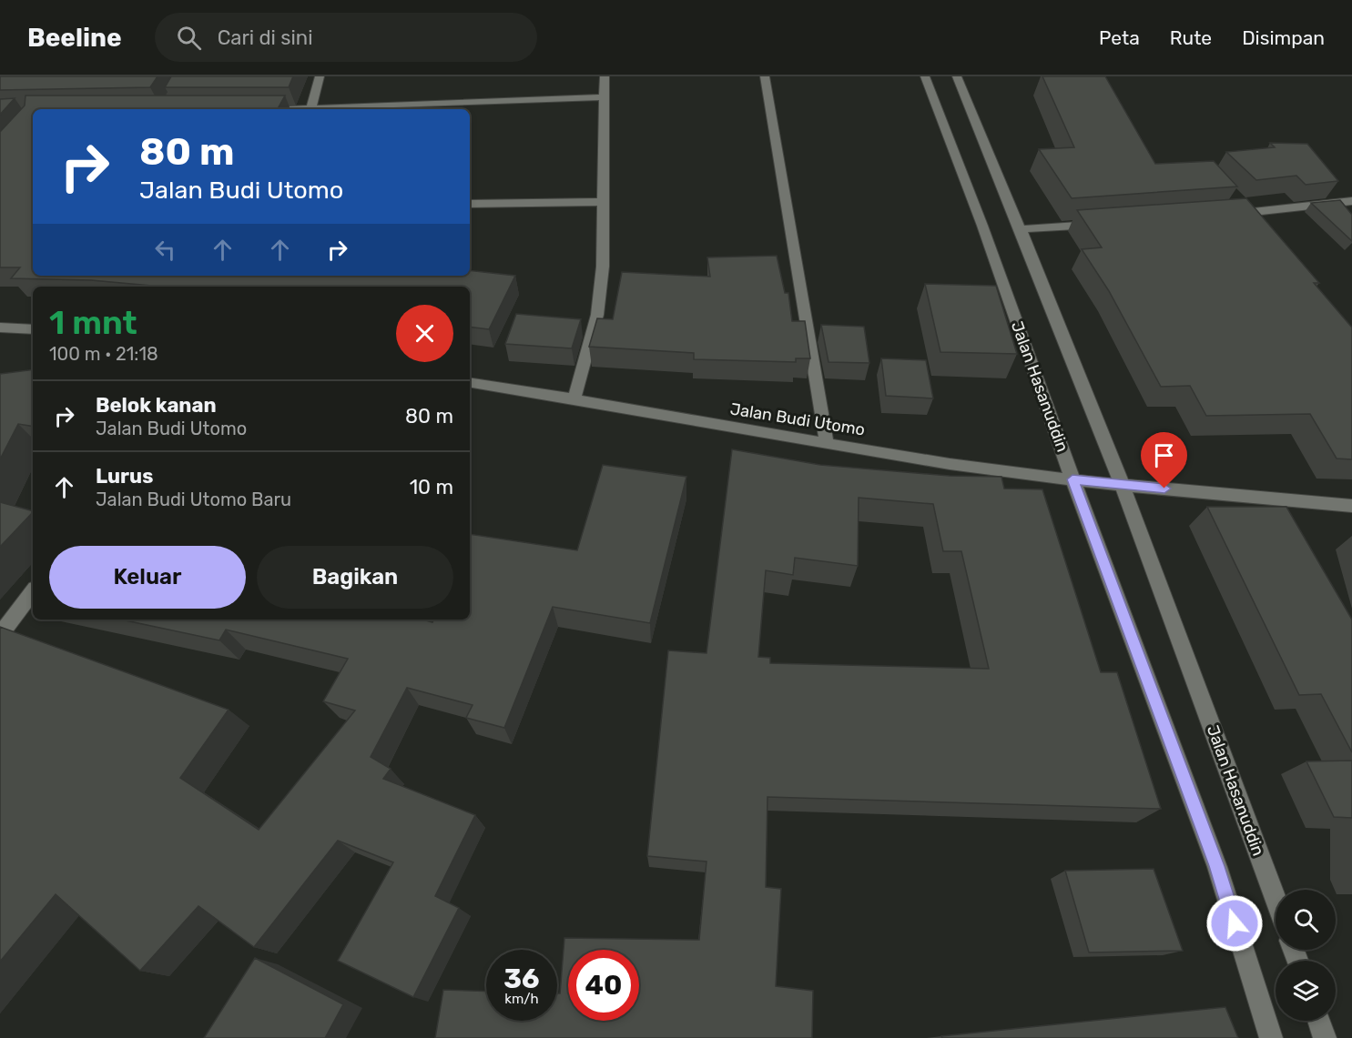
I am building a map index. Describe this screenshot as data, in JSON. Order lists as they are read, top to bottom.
{
  "streets": {
    "street": ["Jalan Hasanuddin", "Jalan Budi Utomo"]
  },
  "crossings": [
    ["Jalan Hasanuddin", "Jalan Budi Utomo"]
  ],
  "page": {
    "header": "Beeline",
    "search": "Cari di sini",
    "nav": ["Peta", "Rute", "Disimpan"],
    "turn": ["80 m", "Jalan Budi Utomo"],
    "heading": ["1 mnt", "100 m · 21:18"],
    "list": [
      {
        "name": "Belok kanan",
        "note": "Jalan Budi Utomo",
        "value": "80 m"
      },
      {
        "name": "Lurus",
        "note": "Jalan Budi Utomo Baru",
        "value": "10 m"
      }
    ],
    "buttons": ["Keluar", "Bagikan"],
    "speed": "36 km/h",
    "limit": "40"
  }
}
